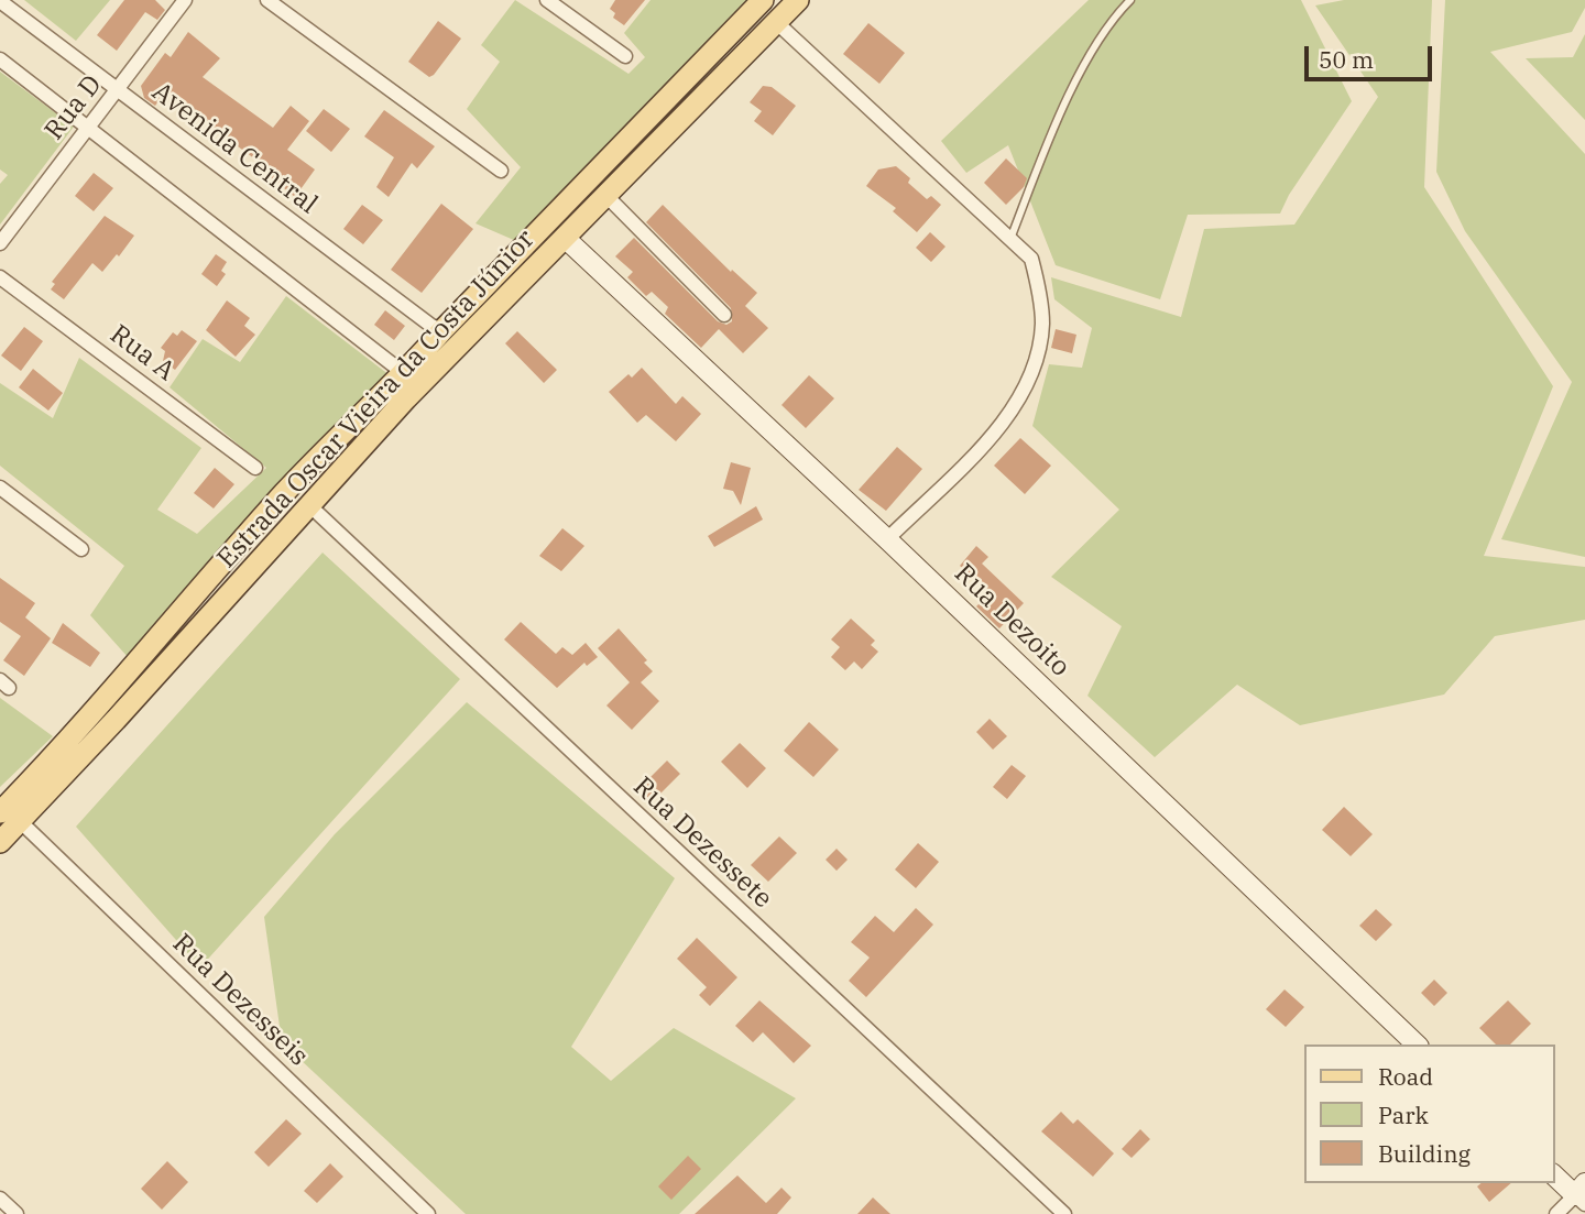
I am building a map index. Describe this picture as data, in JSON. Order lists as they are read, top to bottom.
{
  "streets": {
    "main road": ["Estrada Oscar Vieira da Costa Júnior", "Rua Dezoito"],
    "street": [
      "Rua D",
      "Avenida Central",
      "Rua A",
      "Rua Dezessete",
      "Rua Dezesseis"
    ]
  },
  "crossings": [
    ["Rua D", "Avenida Central"],
    ["Avenida Central", "Estrada Oscar Vieira da Costa Júnior"],
    ["Estrada Oscar Vieira da Costa Júnior", "Rua Dezoito"],
    ["Estrada Oscar Vieira da Costa Júnior", "Rua Dezessete"],
    ["Estrada Oscar Vieira da Costa Júnior", "Rua Dezesseis"]
  ],
  "legend": ["Road", "Park", "Building"],
  "scale_bar": "50 m"
}
